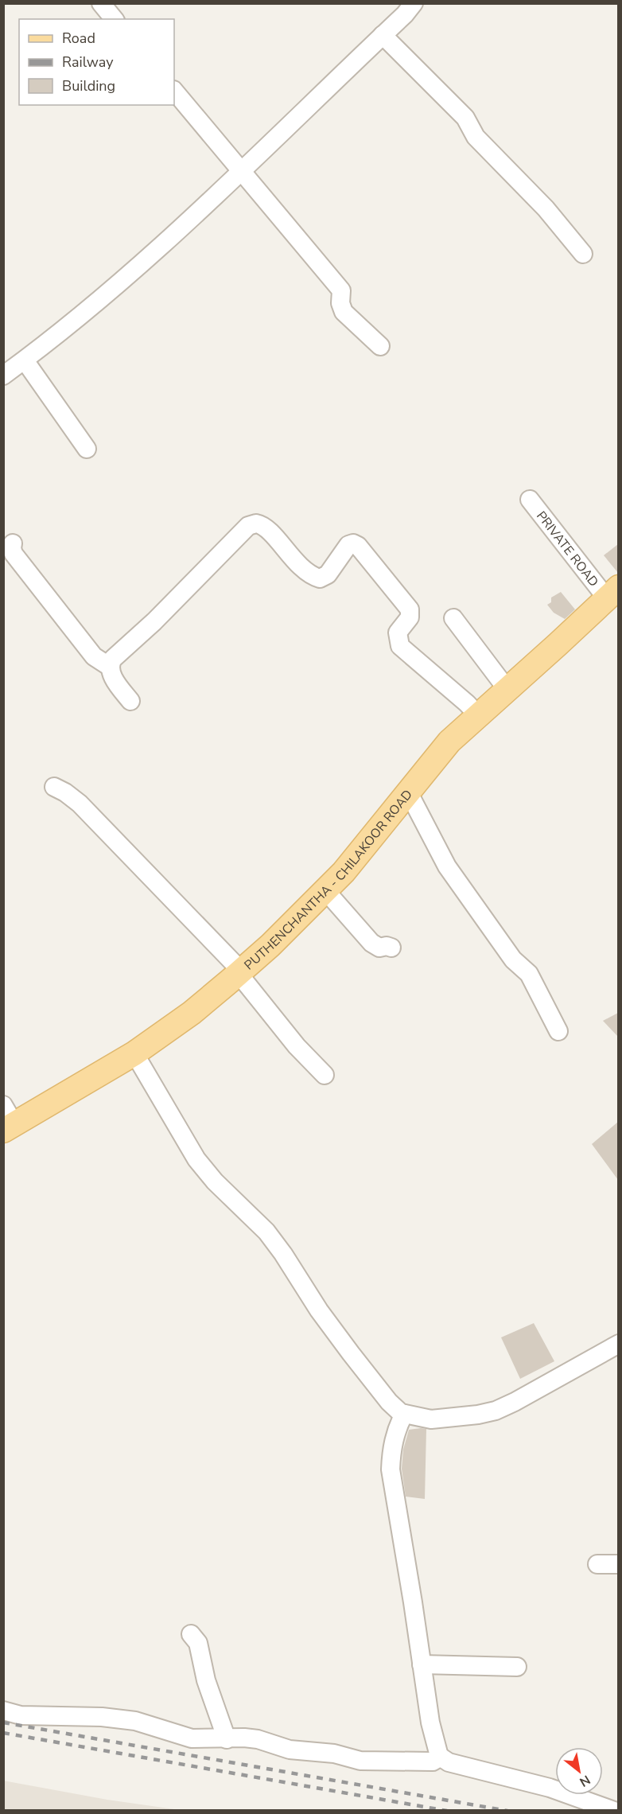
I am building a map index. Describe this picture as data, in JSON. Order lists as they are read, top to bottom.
{
  "streets": {
    "main road": ["PUTHENCHANTHA - CHILAKOOR ROAD"],
    "street": ["PRIVATE ROAD"]
  },
  "crossings": [
    ["PRIVATE ROAD", "PUTHENCHANTHA - CHILAKOOR ROAD"]
  ],
  "legend": ["Road", "Railway", "Building"],
  "north": "bottom right"
}
